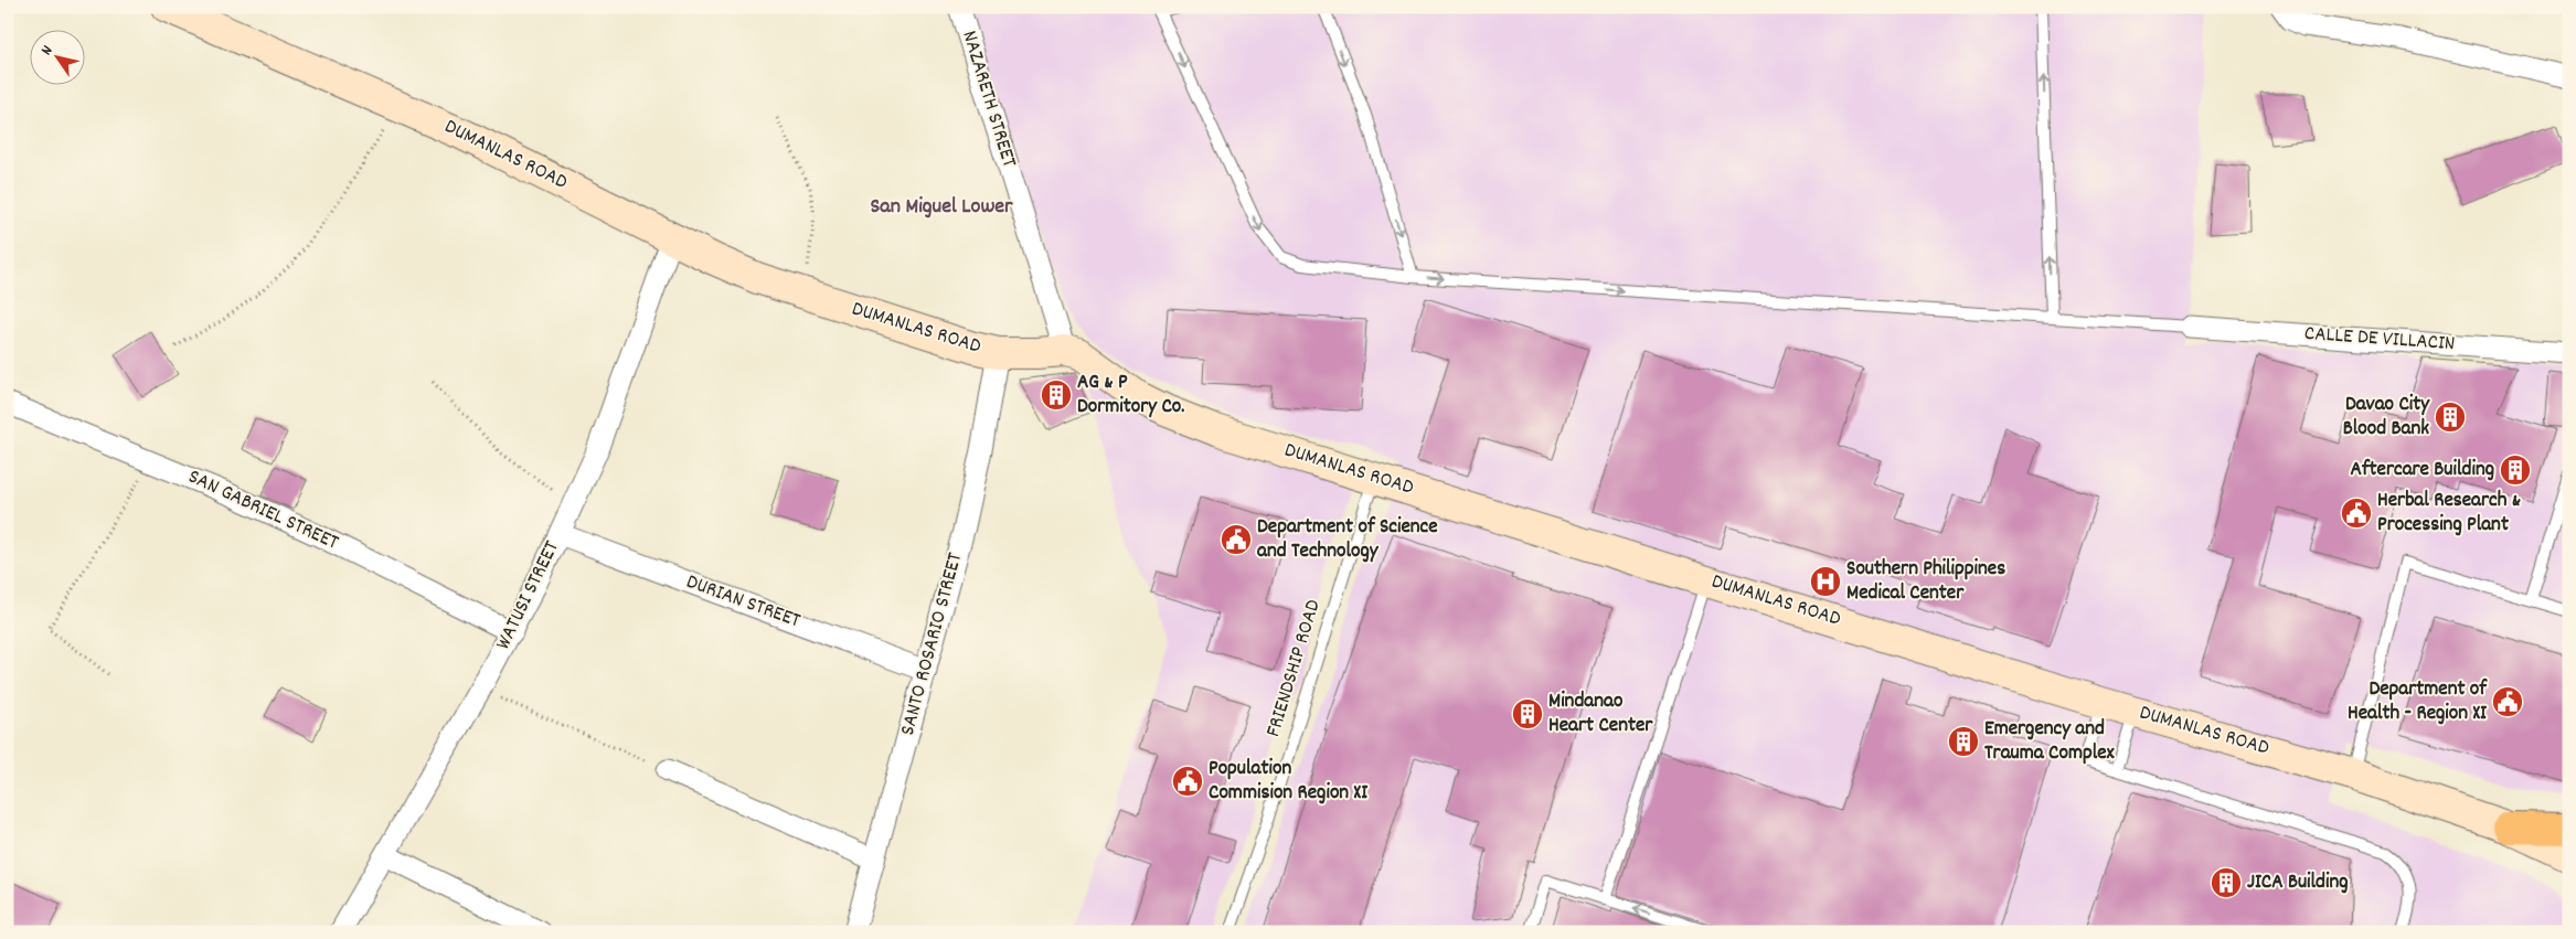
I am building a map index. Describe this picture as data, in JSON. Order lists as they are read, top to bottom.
{
  "streets": {
    "main road": ["DUMANLAS ROAD"],
    "street": [
      "NAZARETH STREET",
      "CALLE DE VILLACIN",
      "SAN GABRIEL STREET",
      "WATUSI STREET",
      "DURIAN STREET",
      "SANTO ROSARIO STREET"
    ],
    "lane": ["FRIENDSHIP ROAD"]
  },
  "crossings": [
    ["NAZARETH STREET", "DUMANLAS ROAD"],
    ["DUMANLAS ROAD", "WATUSI STREET"],
    ["DUMANLAS ROAD", "SANTO ROSARIO STREET"],
    ["DUMANLAS ROAD", "FRIENDSHIP ROAD"],
    ["SAN GABRIEL STREET", "WATUSI STREET"],
    ["WATUSI STREET", "DURIAN STREET"],
    ["DURIAN STREET", "SANTO ROSARIO STREET"]
  ],
  "districts": ["San Miguel Lower"],
  "places": {
    "building": [
      "AG & P Dormitory Co.",
      "Davao City Blood Bank",
      "Aftercare Building",
      "Mindanao Heart Center",
      "Emergency and Trauma Complex",
      "JICA Building"
    ],
    "public building": [
      "Herbal Research & Processing Plant",
      "Department of Science and Technology",
      "Department of Health - Region XI",
      "Population Commision Region XI"
    ],
    "hospital": ["Southern Philippines Medical Center"]
  },
  "north": "top left"
}
